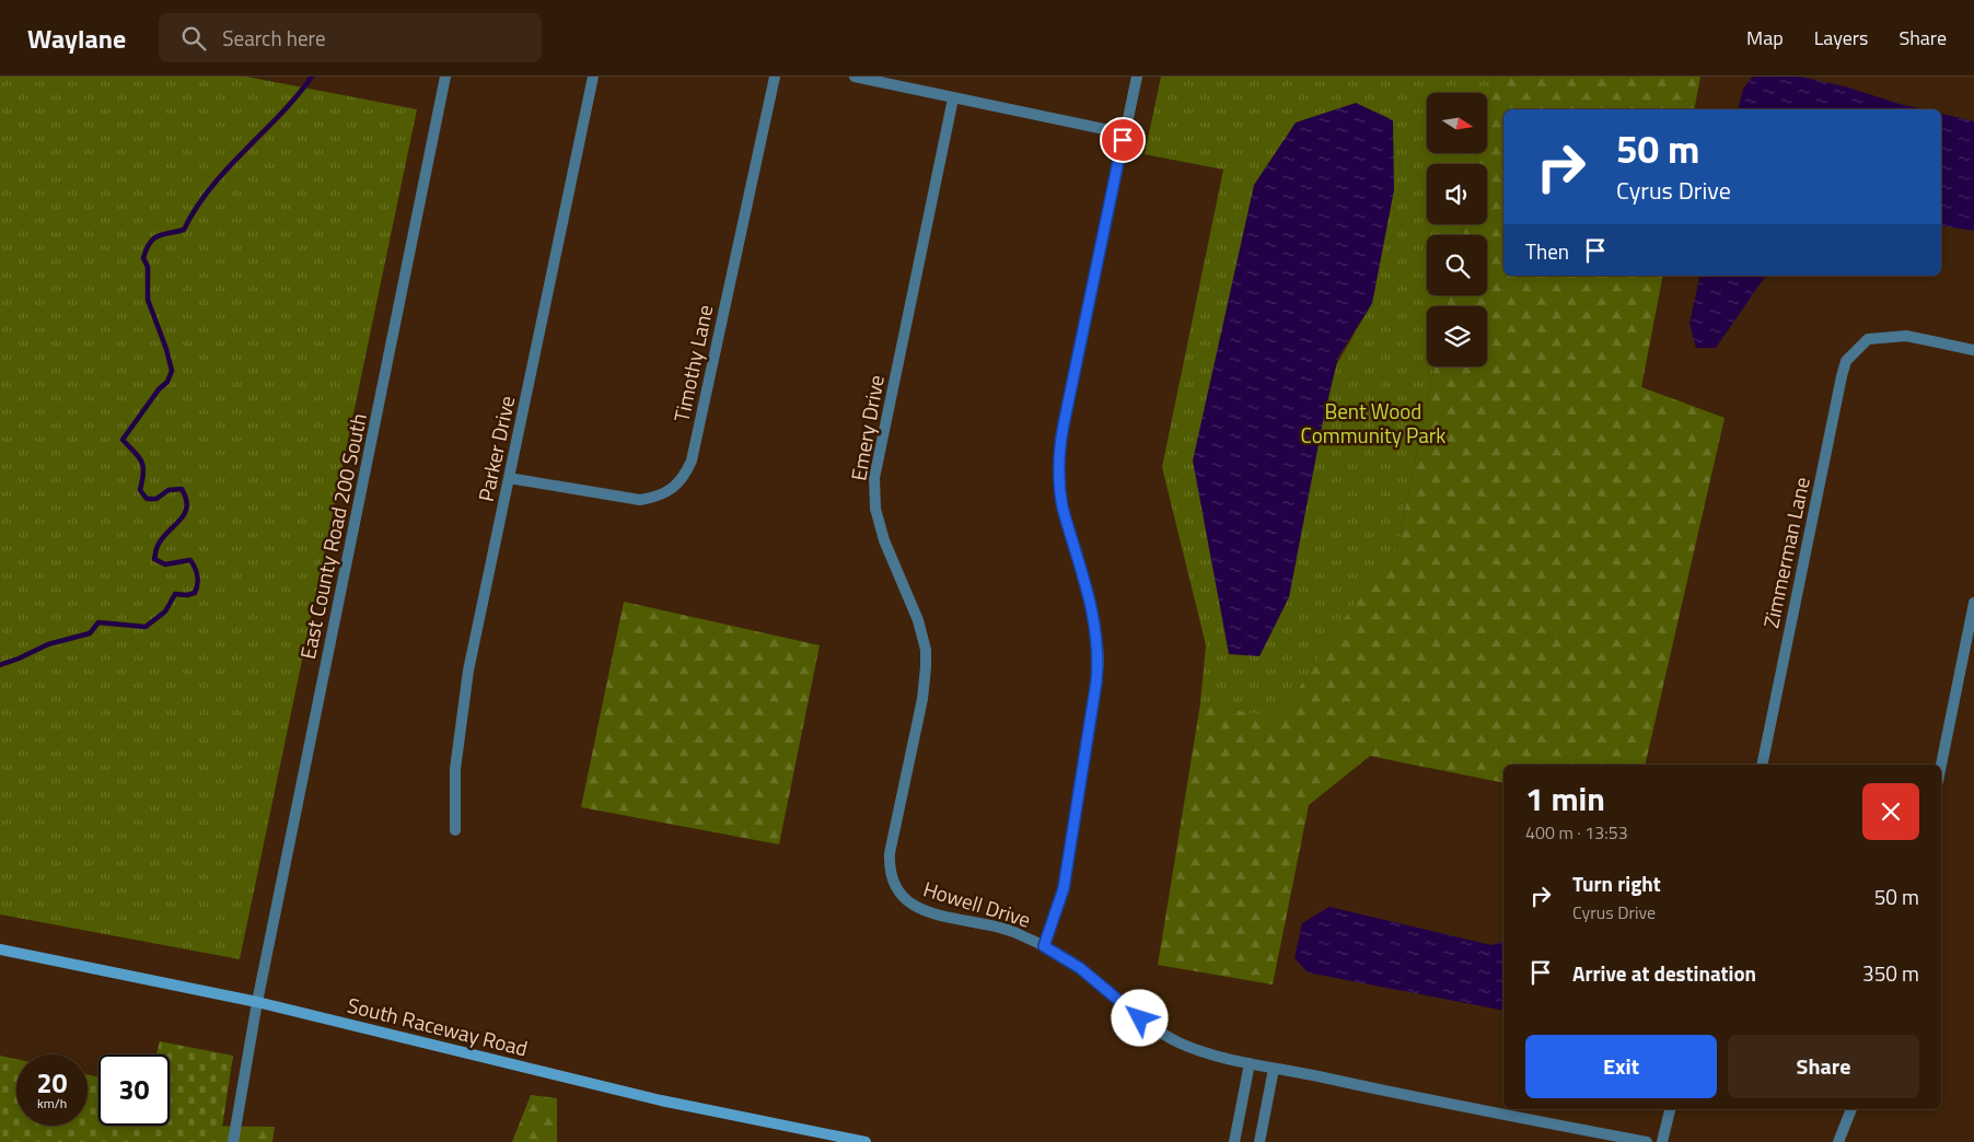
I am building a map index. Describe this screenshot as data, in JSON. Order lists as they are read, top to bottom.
{
  "streets": {
    "main road": ["South Raceway Road"],
    "street": [
      "Timothy Lane",
      "Emery Drive",
      "Parker Drive",
      "East County Road 200 South",
      "Zimmerman Lane",
      "Howell Drive"
    ]
  },
  "crossings": [
    ["Timothy Lane", "Parker Drive"],
    ["Emery Drive", "Howell Drive"],
    ["East County Road 200 South", "South Raceway Road"]
  ],
  "parks": ["Bent Wood Community Park"],
  "north": "right",
  "page": {
    "header": "Waylane",
    "search": "Search here",
    "nav": ["Map", "Layers", "Share"],
    "turn": ["50 m", "Cyrus Drive"],
    "then": "Then",
    "heading": ["1 min", "400 m · 13:53"],
    "list": [
      {
        "name": "Turn right",
        "note": "Cyrus Drive",
        "value": "50 m"
      },
      {
        "name": "Arrive at destination",
        "value": "350 m"
      }
    ],
    "buttons": ["Exit", "Share"],
    "speed": "20 km/h",
    "limit": "30"
  }
}
